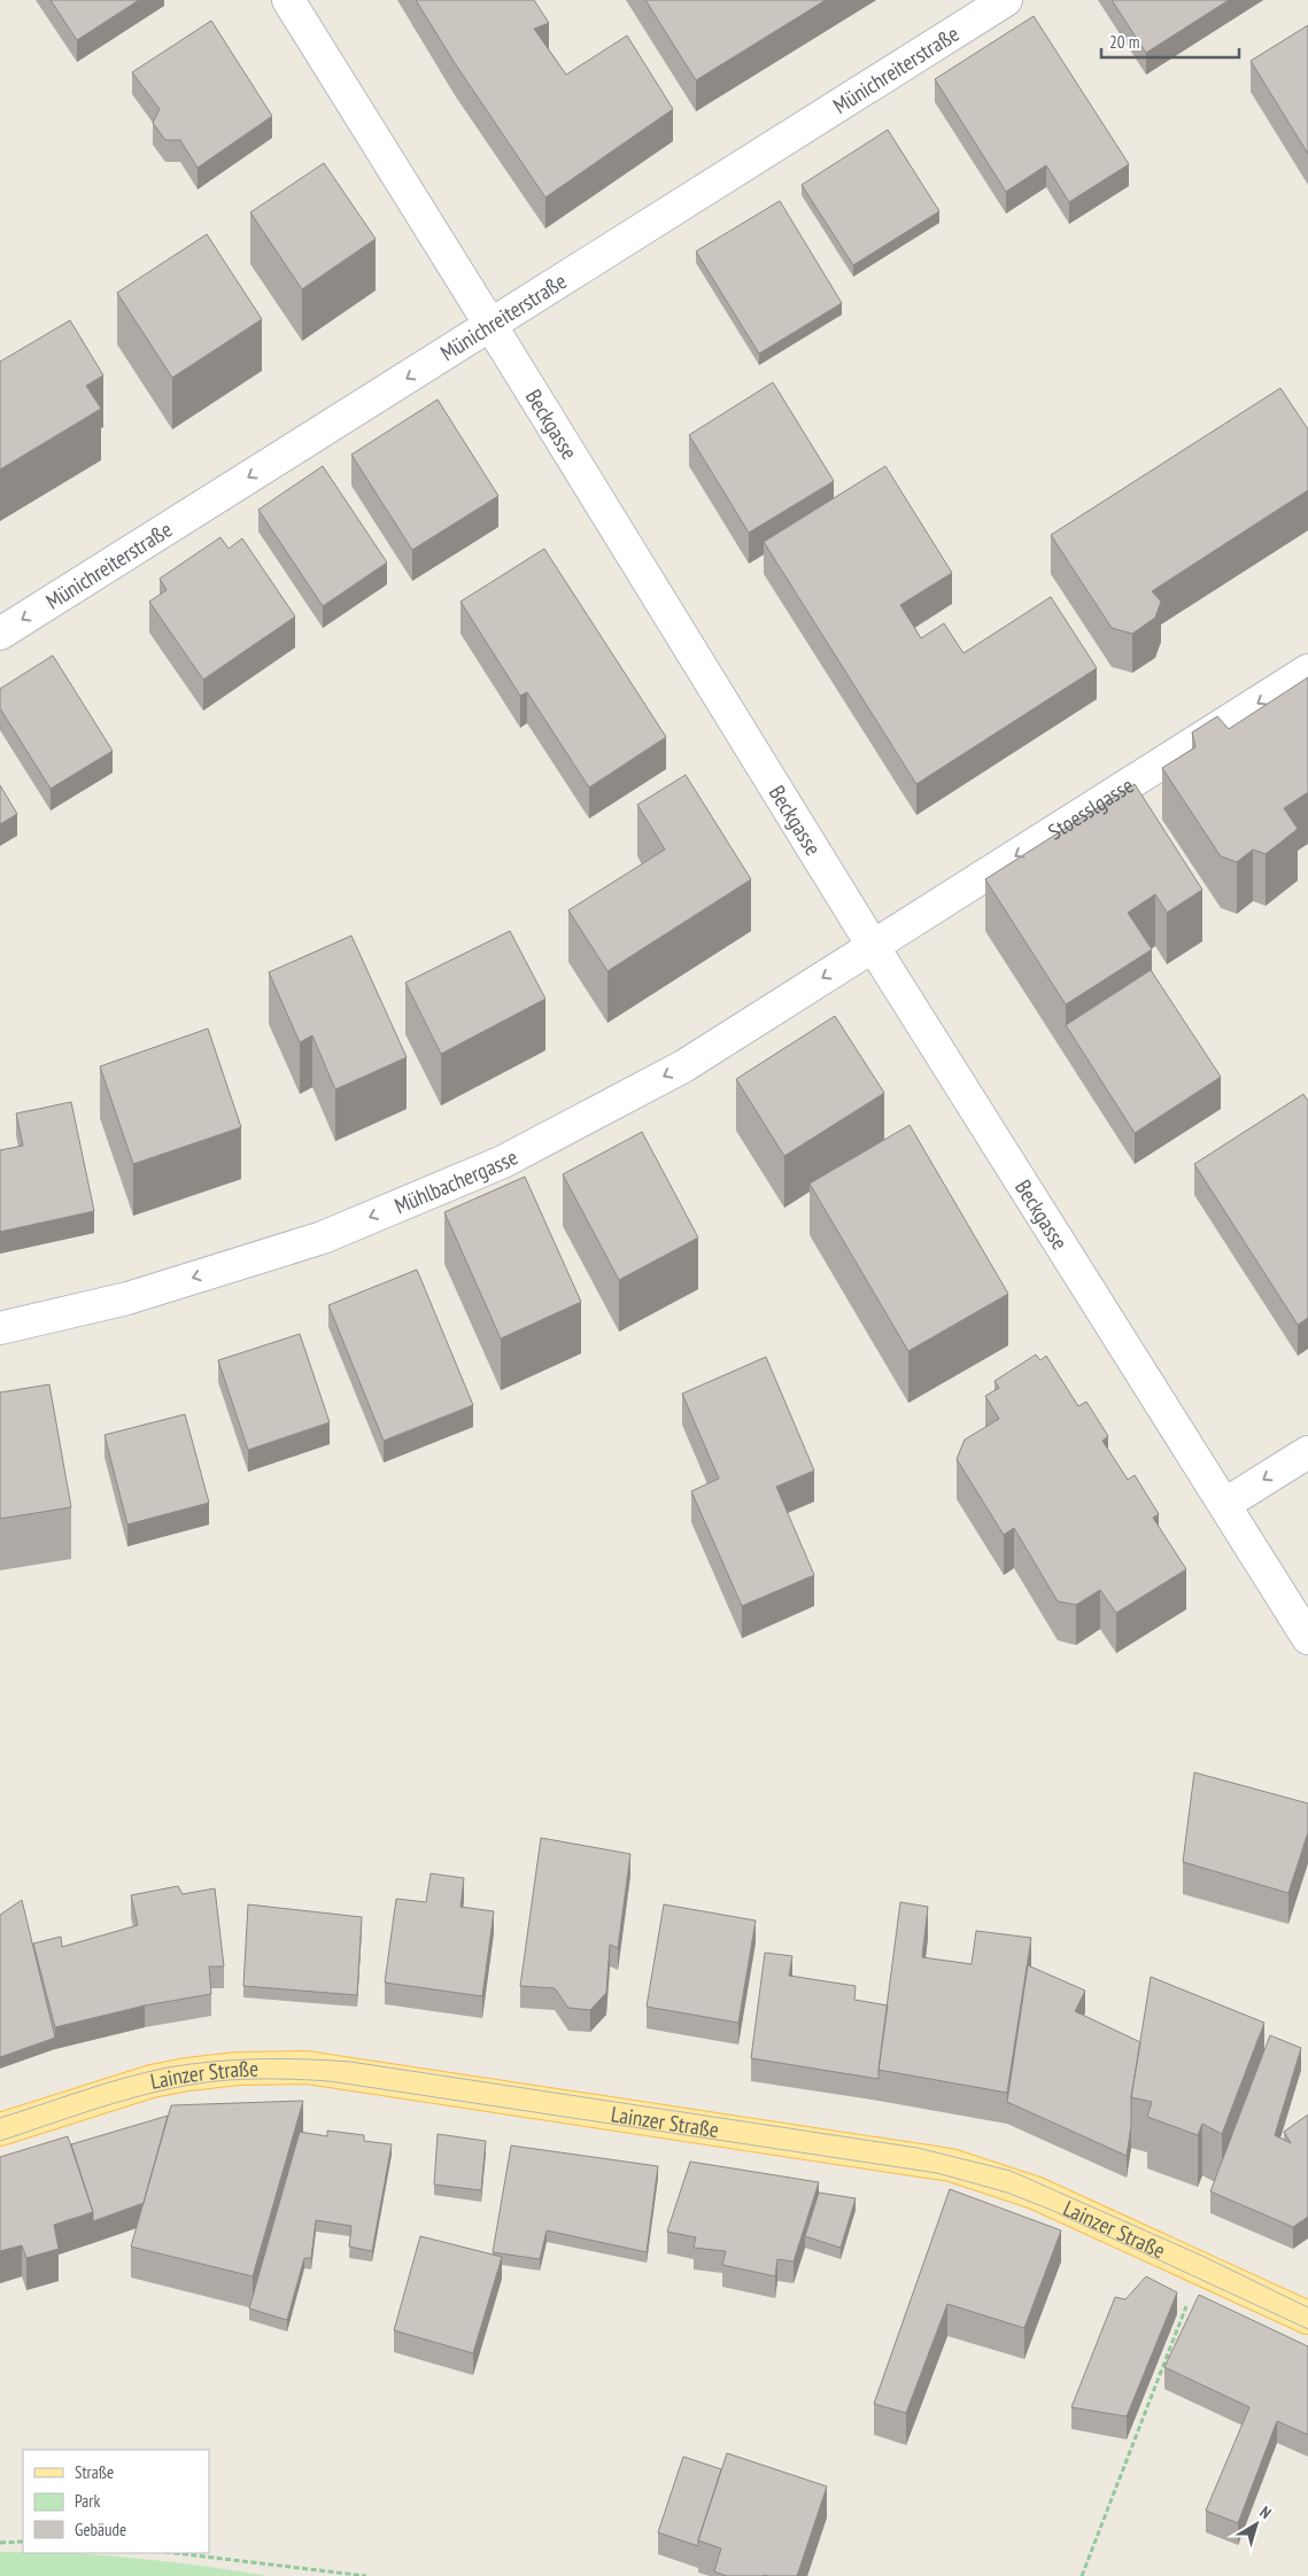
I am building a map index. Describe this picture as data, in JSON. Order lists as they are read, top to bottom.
{
  "streets": {
    "main road": ["Lainzer Straße"],
    "street": [
      "Münichreiterstraße",
      "Beckgasse",
      "Stoesslgasse",
      "Mühlbachergasse"
    ]
  },
  "crossings": [
    ["Münichreiterstraße", "Beckgasse"],
    ["Beckgasse", "Stoesslgasse"],
    ["Beckgasse", "Mühlbachergasse"],
    ["Stoesslgasse", "Mühlbachergasse"]
  ],
  "one_way": ["Münichreiterstraße", "Stoesslgasse", "Mühlbachergasse"],
  "legend": ["Straße", "Park", "Gebäude"],
  "scale_bar": "20 m",
  "north": "top right"
}
